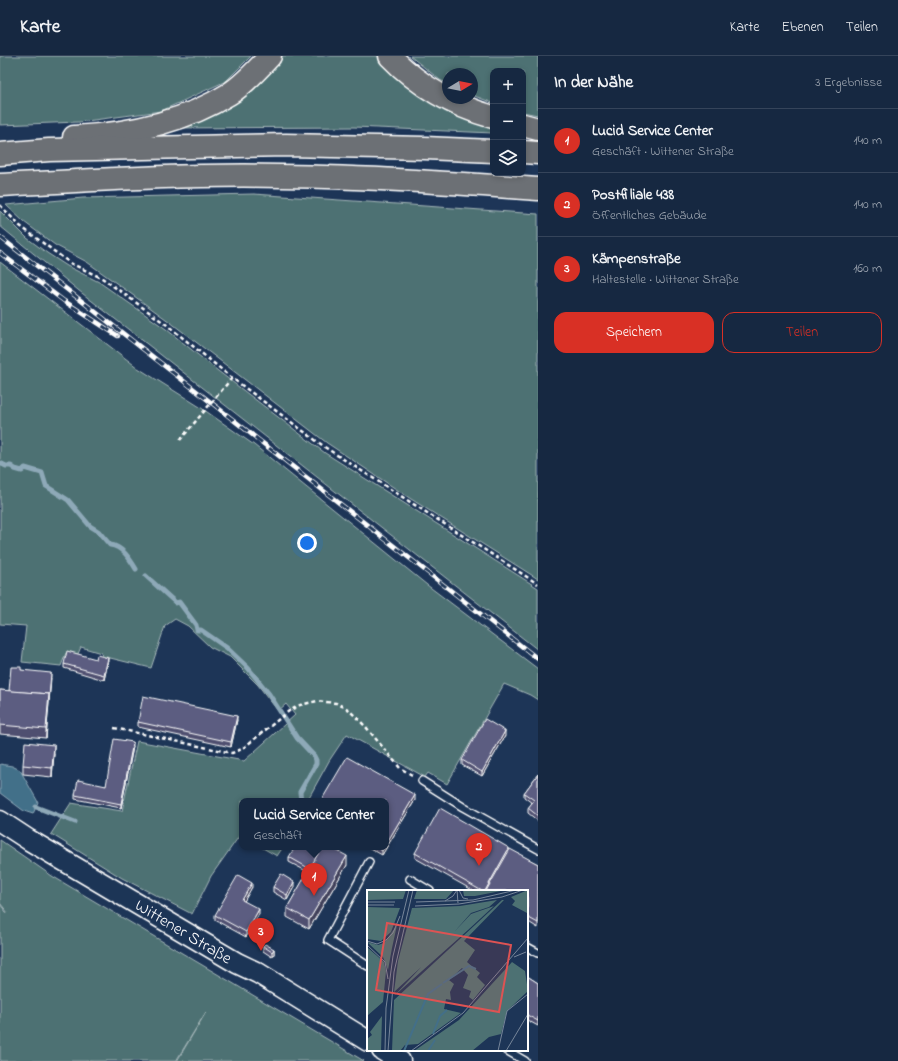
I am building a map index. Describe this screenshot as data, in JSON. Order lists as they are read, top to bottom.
{
  "streets": {
    "main road": ["Wittener Straße"]
  },
  "north": "right",
  "page": {
    "header": "Karte",
    "nav": ["Karte", "Ebenen", "Teilen"],
    "heading": ["In der Nähe", "3 Ergebnisse"],
    "map_buttons": ["+", "−"],
    "list": [
      {
        "mark": "1",
        "name": "Lucid Service Center",
        "note": "Geschäft · Wittener Straße",
        "value": "140 m"
      },
      {
        "mark": "2",
        "name": "Postfiliale 438",
        "note": "Öffentliches Gebäude",
        "value": "140 m"
      },
      {
        "mark": "3",
        "name": "Kämpenstraße",
        "note": "Haltestelle · Wittener Straße",
        "value": "160 m"
      }
    ],
    "buttons": ["Speichern", "Teilen"],
    "popup": ["Lucid Service Center", "Geschäft"],
    "pins": ["2", "1", "3"]
  }
}
